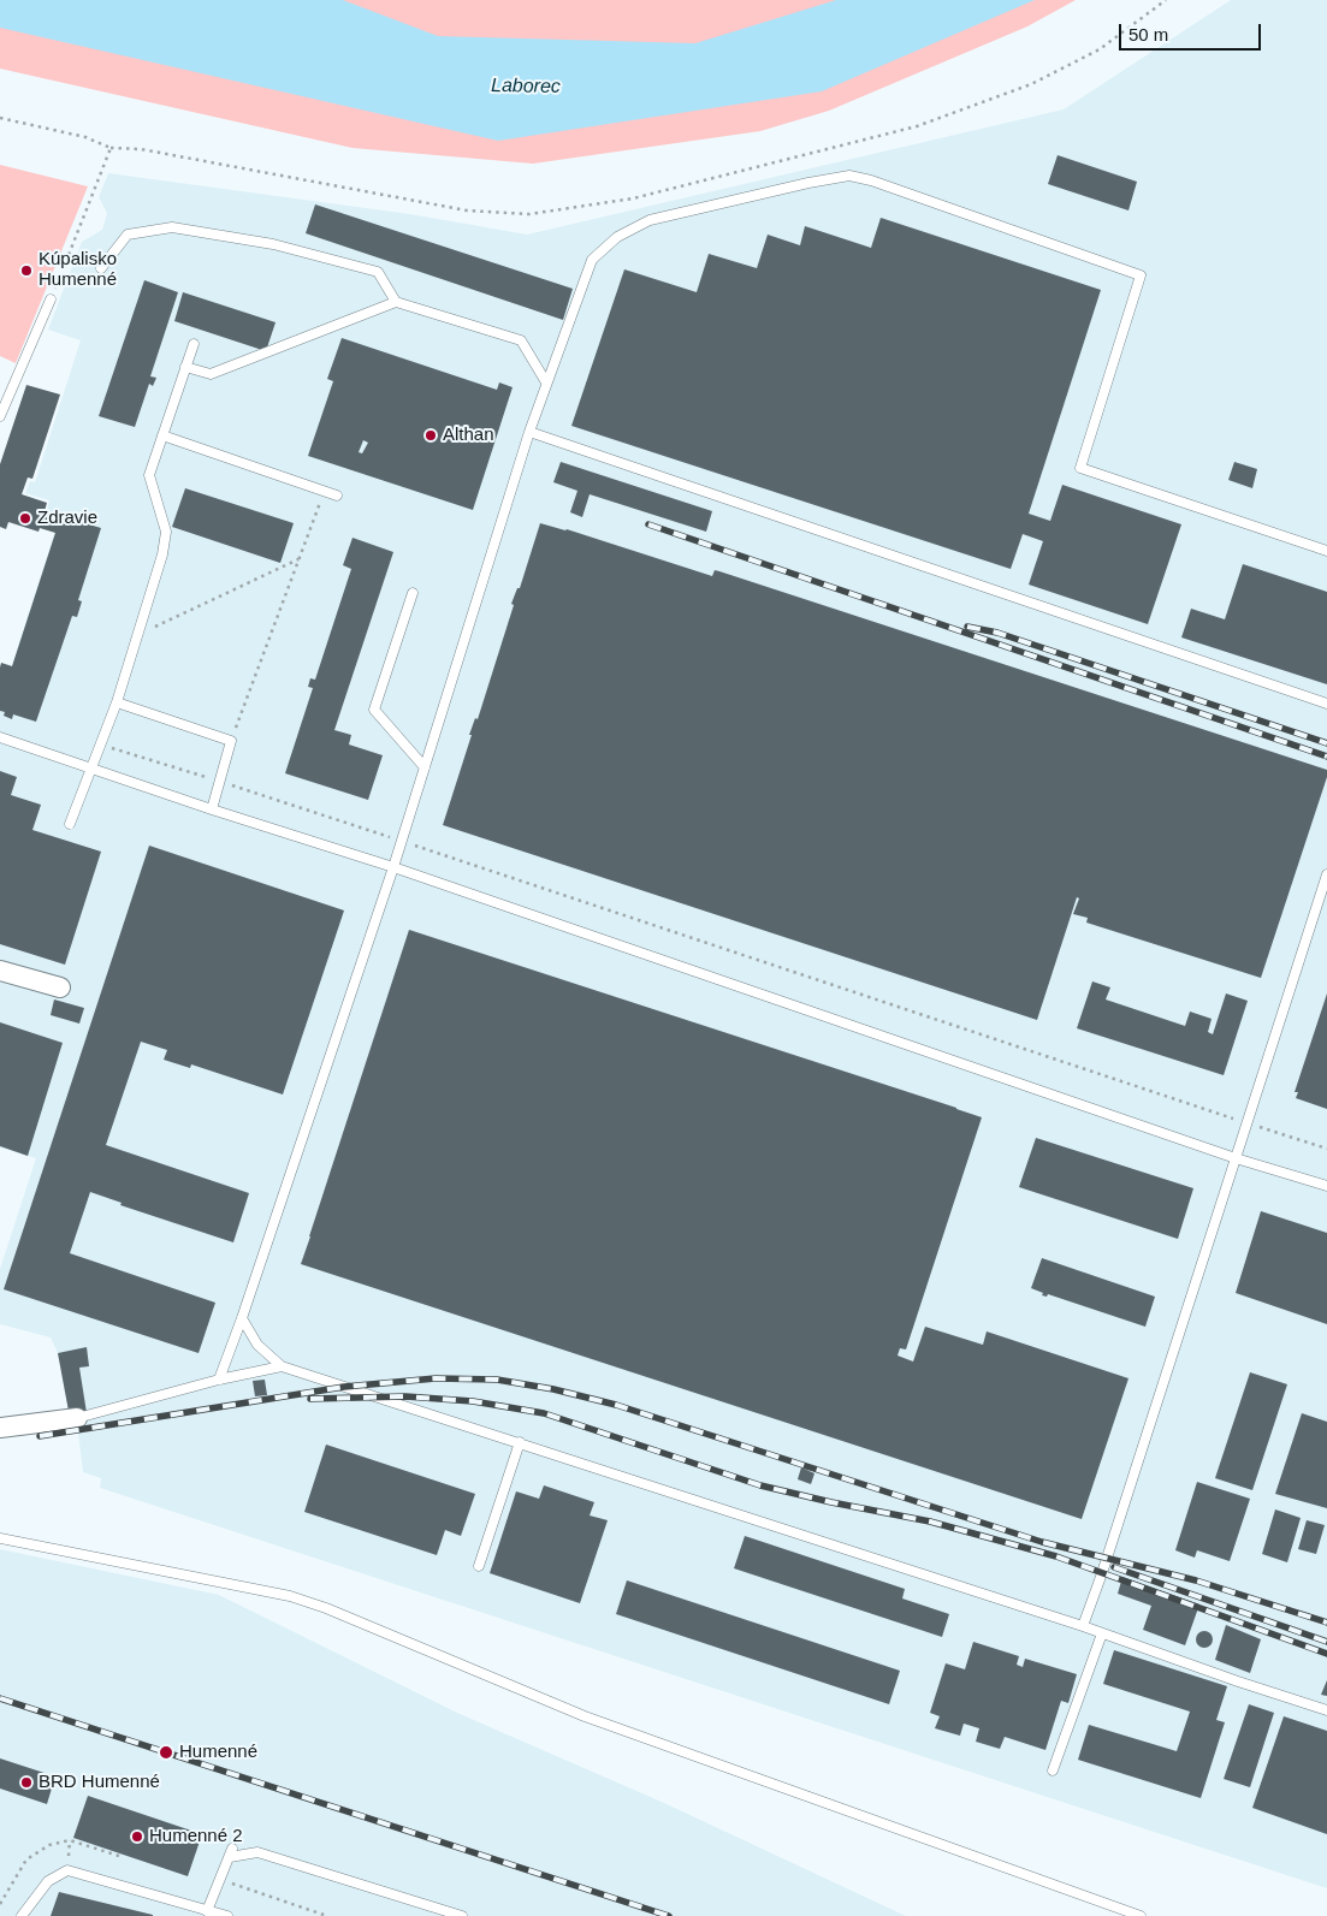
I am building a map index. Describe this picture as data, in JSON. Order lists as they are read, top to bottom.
{
  "water": ["Laborec"],
  "places": [
    "Kúpalisko Humenné",
    "Althan",
    "Zdravie",
    "Humenné",
    "BRD Humenné",
    "Humenné 2"
  ],
  "scale_bar": "50 m"
}
